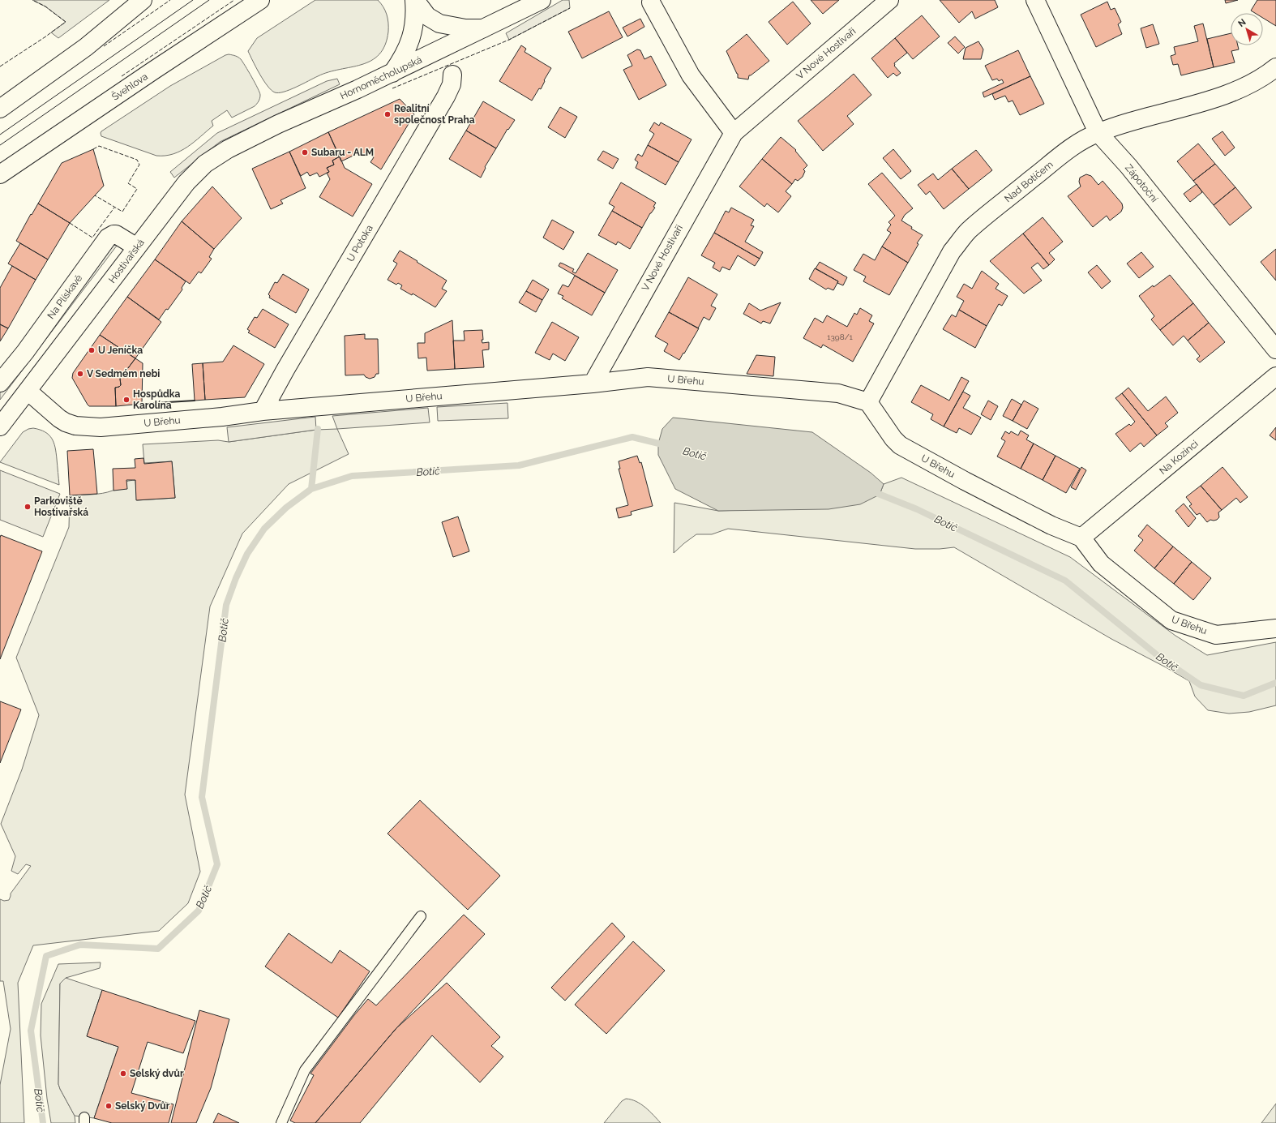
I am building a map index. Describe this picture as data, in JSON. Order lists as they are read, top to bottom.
{
  "streets": {
    "street": [
      "V Nové Hostivaři",
      "Hornoměcholupská",
      "Švehlova",
      "Nad Botičem",
      "Zápotoční",
      "U Potoka",
      "Hostivařská",
      "Na Plískavě",
      "U Břehu",
      "Na Kozinci"
    ]
  },
  "crossings": [
    ["V Nové Hostivaři", "U Břehu"],
    ["Hornoměcholupská", "Hostivařská"],
    ["Nad Botičem", "Zápotoční"],
    ["Nad Botičem", "U Břehu"],
    ["U Potoka", "U Břehu"],
    ["Hostivařská", "Na Plískavě"],
    ["Hostivařská", "U Břehu"],
    ["U Břehu", "Na Kozinci"]
  ],
  "water": ["Botič"],
  "places": [
    "Realitní společnost Praha",
    "Subaru - ALM",
    "U Jeníčka",
    "V Sedmém nebi",
    "Hospůdka Karolína",
    "Parkoviště Hostivařská",
    "Selský dvůr",
    "Selský Dvůr"
  ],
  "house_numbers": ["1398/1"],
  "north": "top left"
}
